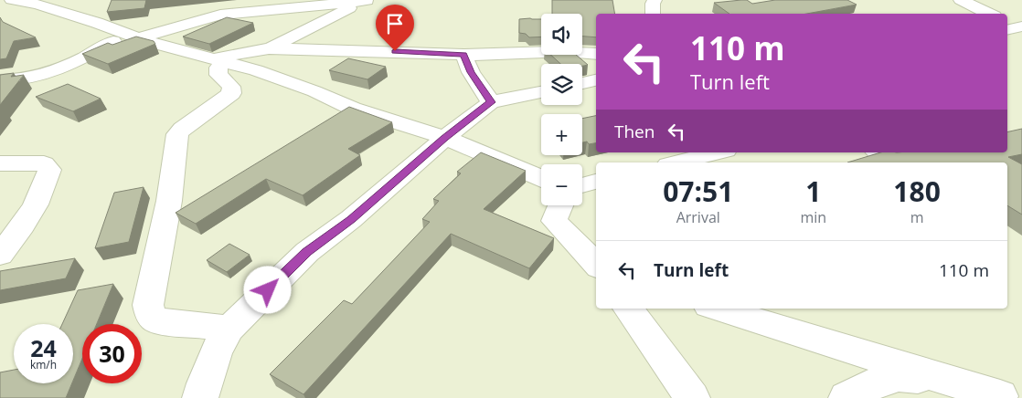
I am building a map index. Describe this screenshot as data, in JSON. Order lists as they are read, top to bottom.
{
  "page": {
    "map_buttons": ["+", "−"],
    "turn": ["110 m", "Turn left"],
    "then": "Then",
    "eta": [
      "07:51",
      "Arrival",
      "1",
      "min",
      "180",
      "m"
    ],
    "list": [
      {
        "name": "Turn left",
        "value": "110 m"
      }
    ],
    "speed": "24 km/h",
    "limit": "30"
  }
}
